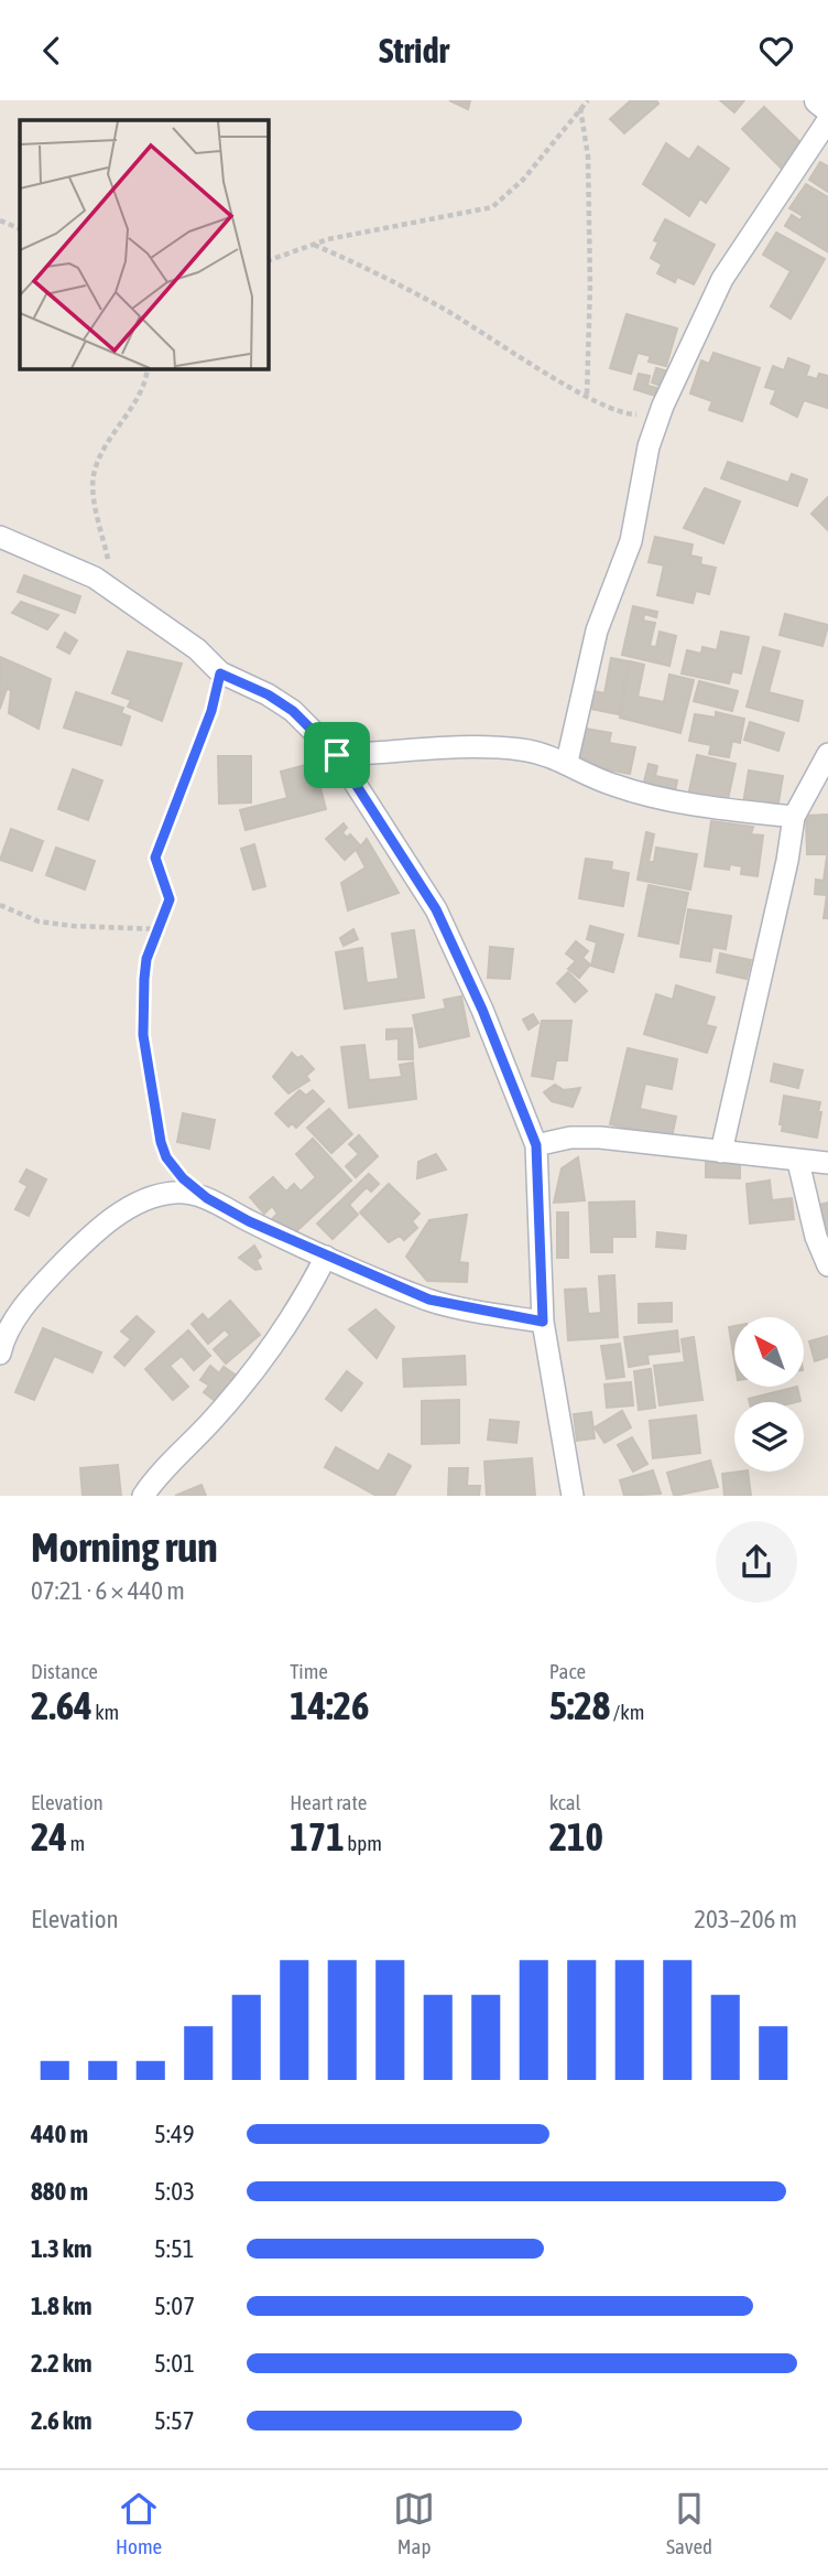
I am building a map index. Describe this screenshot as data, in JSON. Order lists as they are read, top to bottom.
{
  "north": "top left",
  "page": {
    "header": "Stridr",
    "heading": ["Morning run", "07:21 · 6 × 440 m"],
    "stats": [
      ["Distance", "2.64 km"],
      ["Time", "14:26"],
      ["Pace", "5:28 /km"],
      ["Elevation", "24 m"],
      ["Heart rate", "171 bpm"],
      ["kcal", "210"]
    ],
    "chart": ["Elevation", "203–206 m"],
    "list": [
      {
        "name": "440 m",
        "note": "5:49"
      },
      {
        "name": "880 m",
        "note": "5:03"
      },
      {
        "name": "1.3 km",
        "note": "5:51"
      },
      {
        "name": "1.8 km",
        "note": "5:07"
      },
      {
        "name": "2.2 km",
        "note": "5:01"
      },
      {
        "name": "2.6 km",
        "note": "5:57"
      }
    ],
    "tabs": ["Home", "Map", "Saved"]
  }
}
